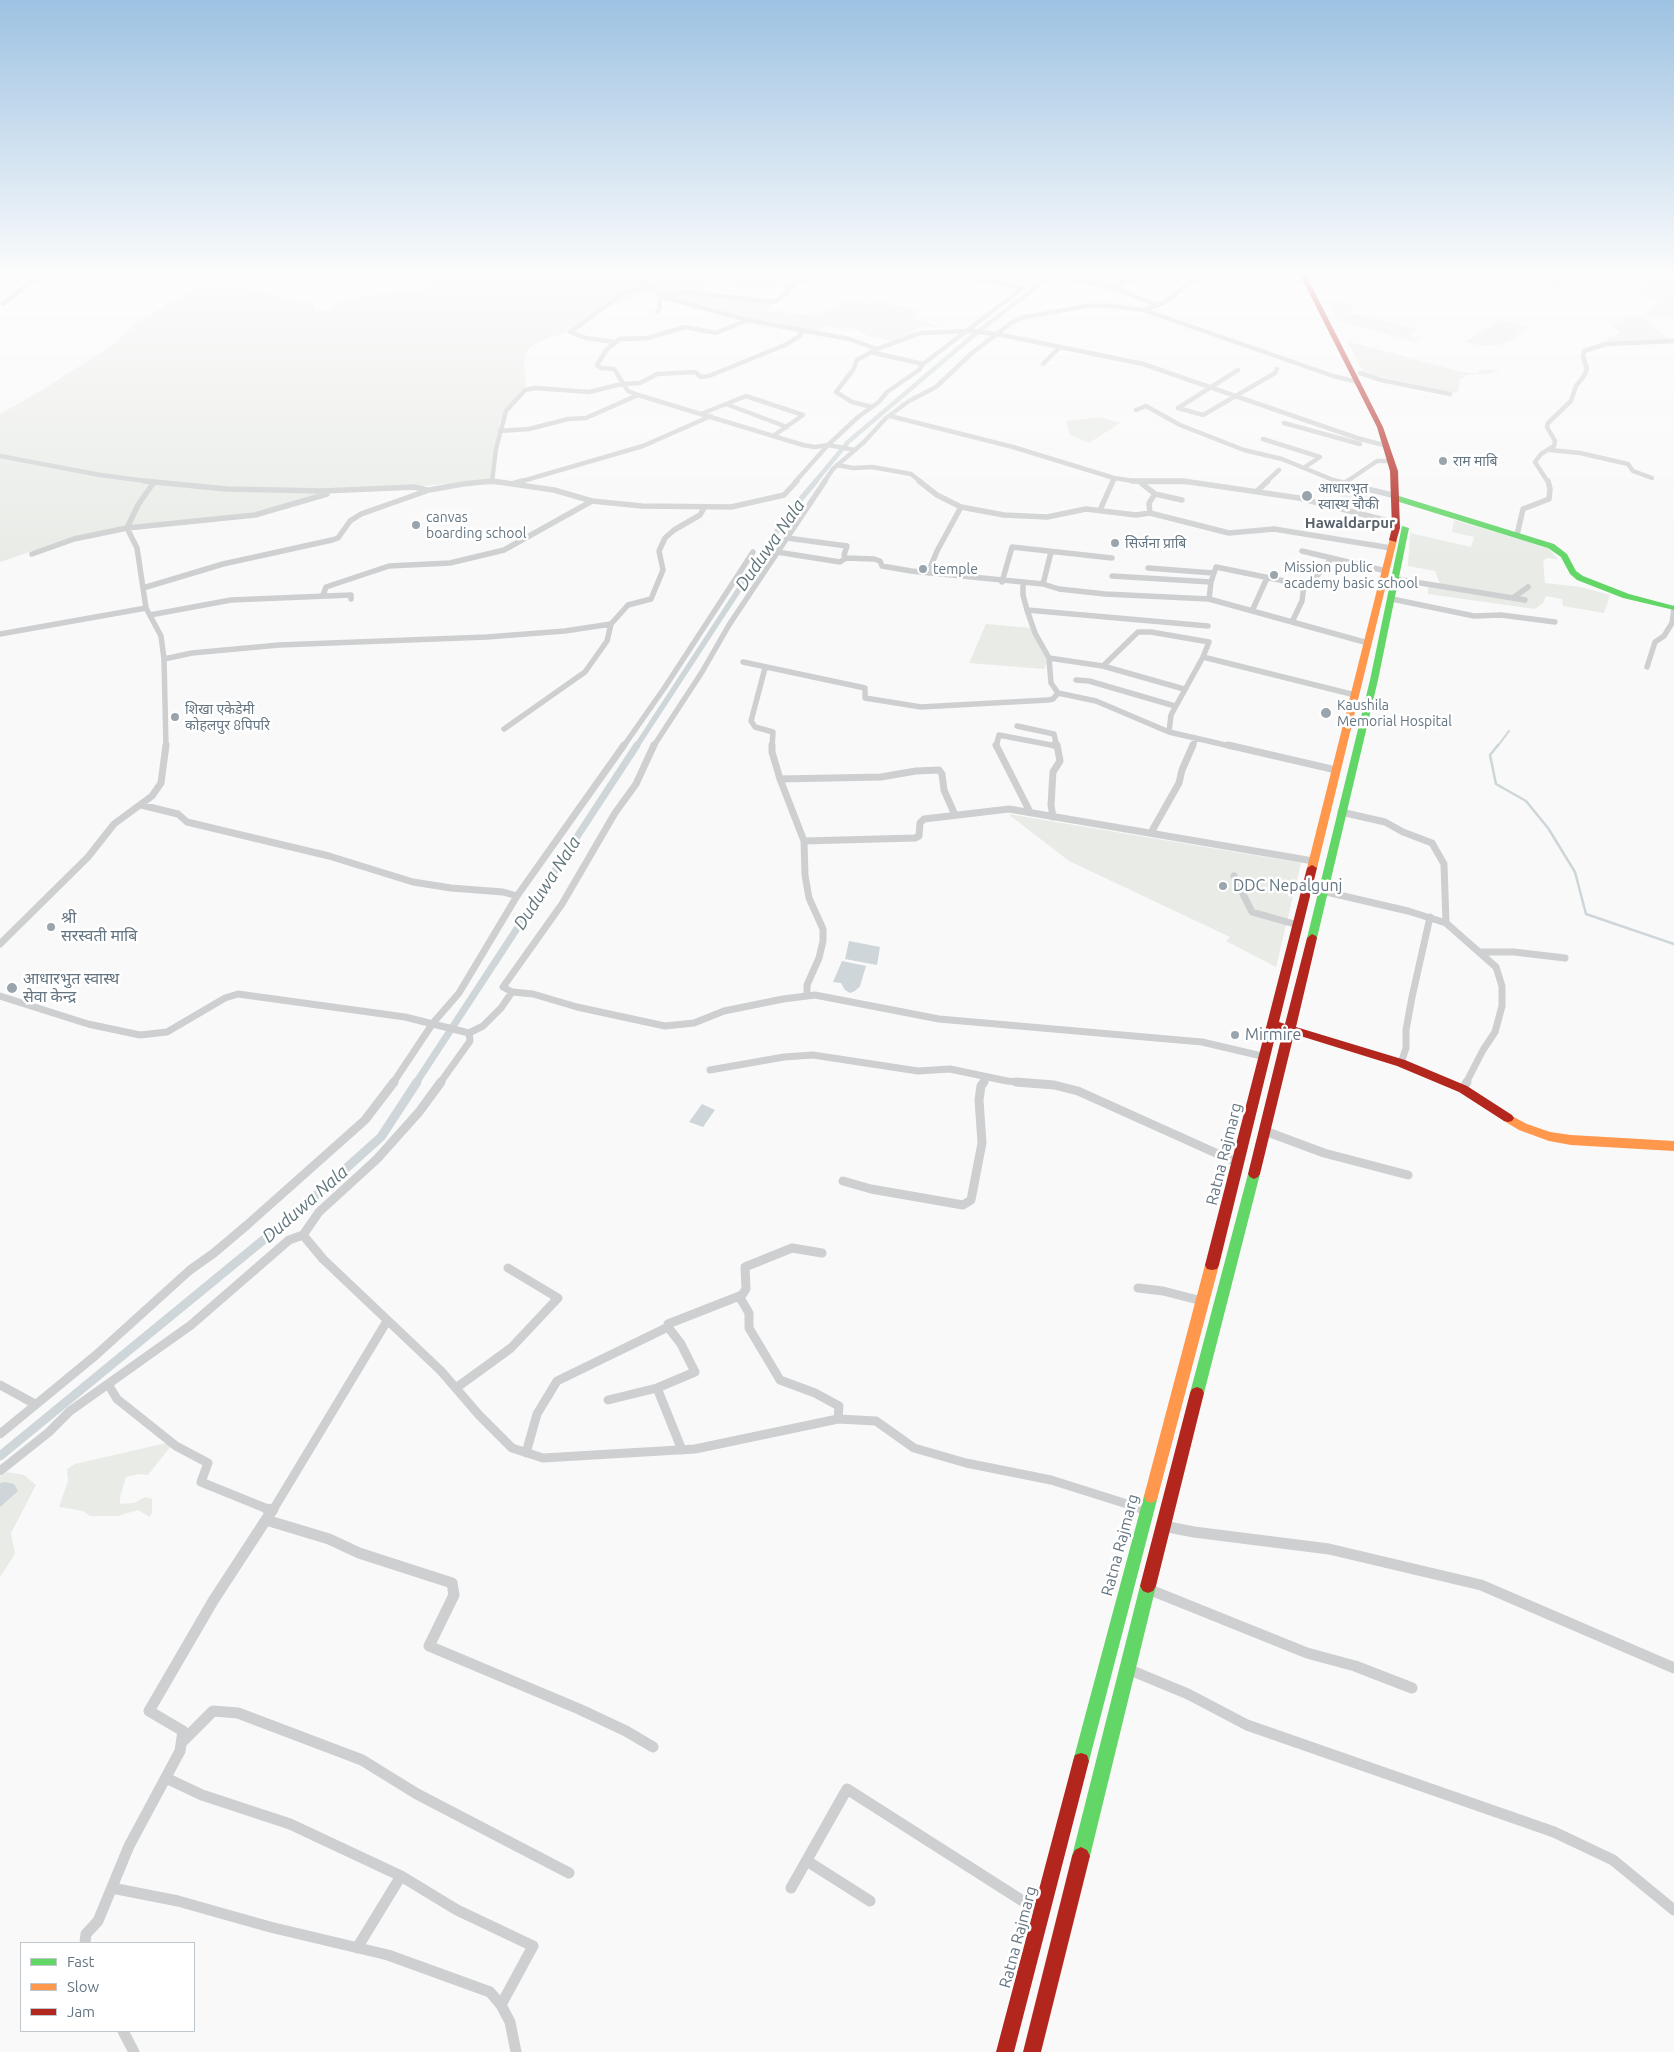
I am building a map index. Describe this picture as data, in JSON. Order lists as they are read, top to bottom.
{
  "streets": {
    "main road": ["Ratna Rajmarg"]
  },
  "districts": ["Hawaldarpur"],
  "water": ["Duduwa Nala"],
  "places": [
    "राम माबि",
    "आधारभुत स्वास्थ चौकी",
    "canvas boarding school",
    "सिर्जना प्राबि",
    "temple",
    "Mission public academy basic school",
    "Kaushila Memorial Hospital",
    "शिखा एकेडेमी कोहलपुर 8पिपरि",
    "DDC Nepalgunj",
    "श्री सरस्वती माबि",
    "आधारभुत स्वास्थ सेवा केन्द्र",
    "Mirmire"
  ],
  "legend": ["Fast", "Slow", "Jam"]
}
